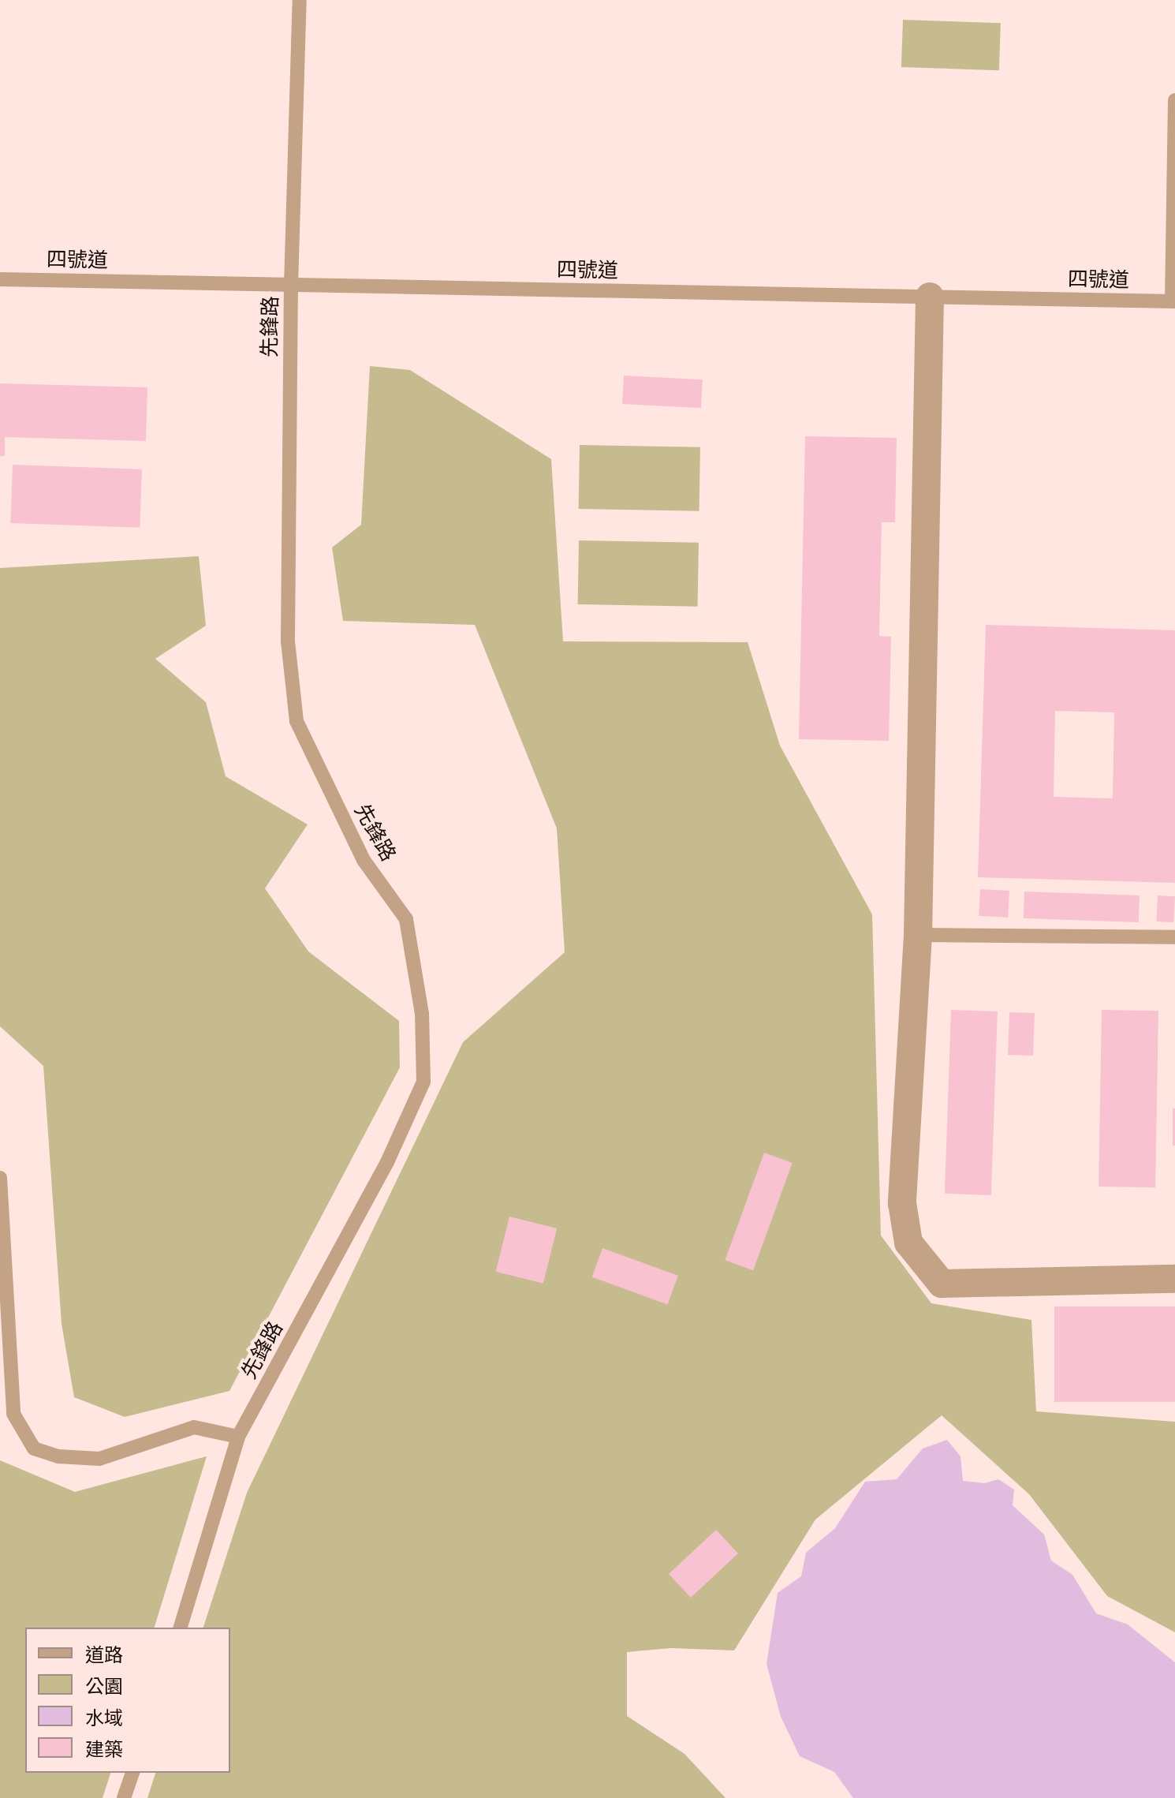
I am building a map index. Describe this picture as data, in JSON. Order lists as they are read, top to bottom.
{
  "streets": {
    "lane": ["四號道", "先鋒路"]
  },
  "crossings": [
    ["四號道", "先鋒路"]
  ],
  "legend": [
    "道路",
    "公園",
    "水域",
    "建築"
  ]
}
